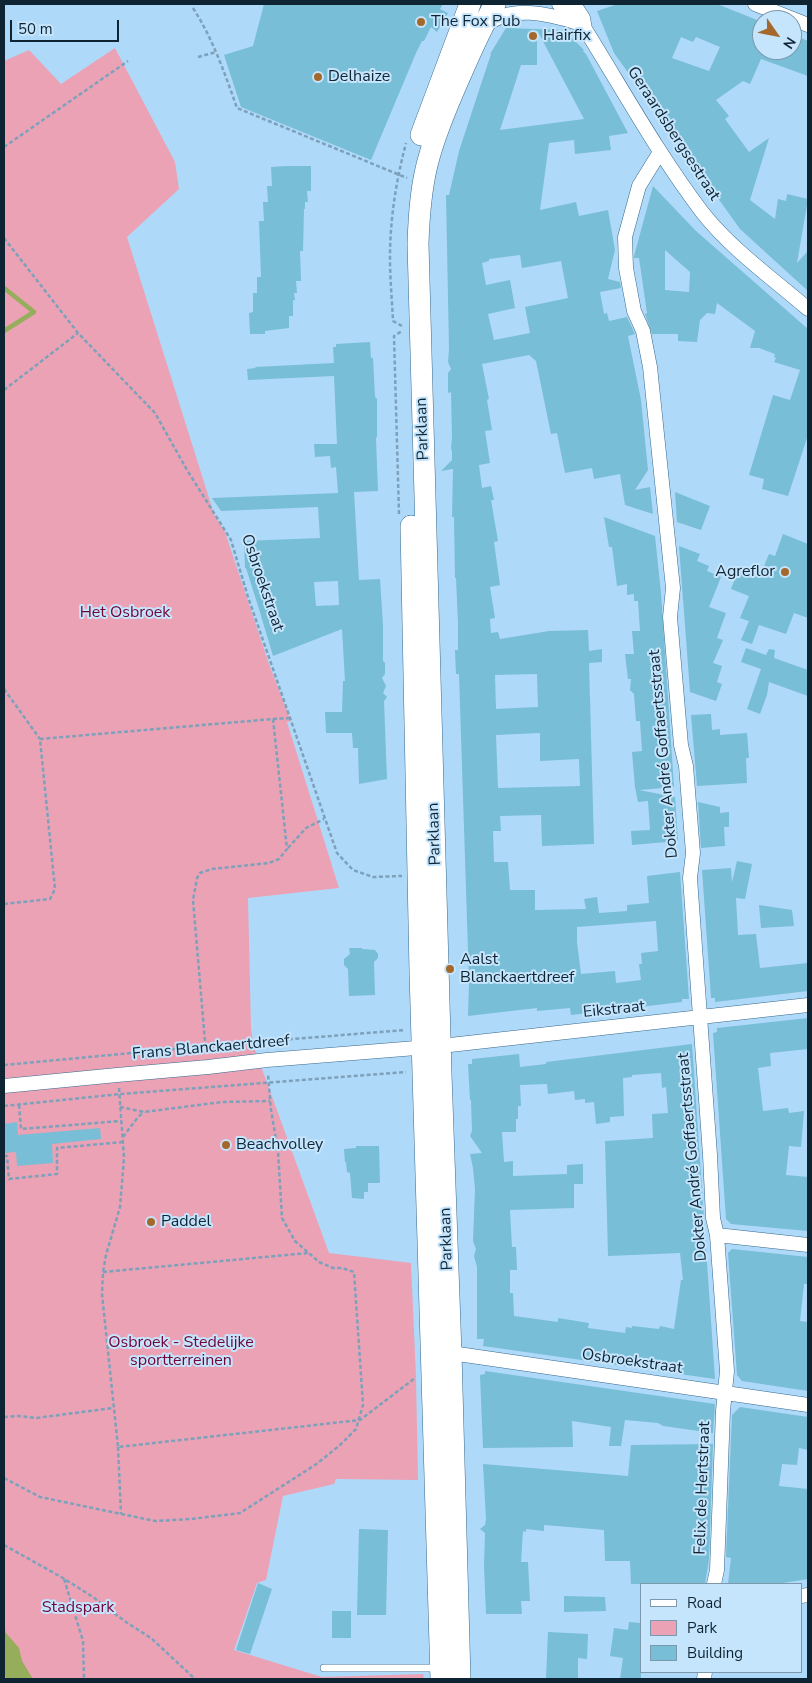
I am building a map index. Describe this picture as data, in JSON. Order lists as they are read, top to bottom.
{
  "streets": {
    "main road": ["Parklaan"],
    "street": [
      "Geraardsbergsestraat",
      "Osbroekstraat",
      "Dokter André Goffaertsstraat",
      "Eikstraat",
      "Frans Blanckaertdreef",
      "Felix de Hertstraat"
    ]
  },
  "crossings": [
    ["Geraardsbergsestraat", "Dokter André Goffaertsstraat"],
    ["Parklaan", "Osbroekstraat"],
    ["Parklaan", "Eikstraat"],
    ["Parklaan", "Frans Blanckaertdreef"],
    ["Osbroekstraat", "Dokter André Goffaertsstraat"],
    ["Osbroekstraat", "Felix de Hertstraat"],
    ["Dokter André Goffaertsstraat", "Eikstraat"],
    ["Dokter André Goffaertsstraat", "Felix de Hertstraat"],
    ["Eikstraat", "Frans Blanckaertdreef"]
  ],
  "parks": ["Het Osbroek", "Osbroek - Stedelijke sportterreinen", "Stadspark"],
  "places": [
    "The Fox Pub",
    "Hairfix",
    "Delhaize",
    "Agreflor",
    "Aalst Blanckaertdreef",
    "Beachvolley",
    "Paddel"
  ],
  "legend": ["Road", "Park", "Building"],
  "scale_bar": "50 m",
  "north": "bottom right"
}
